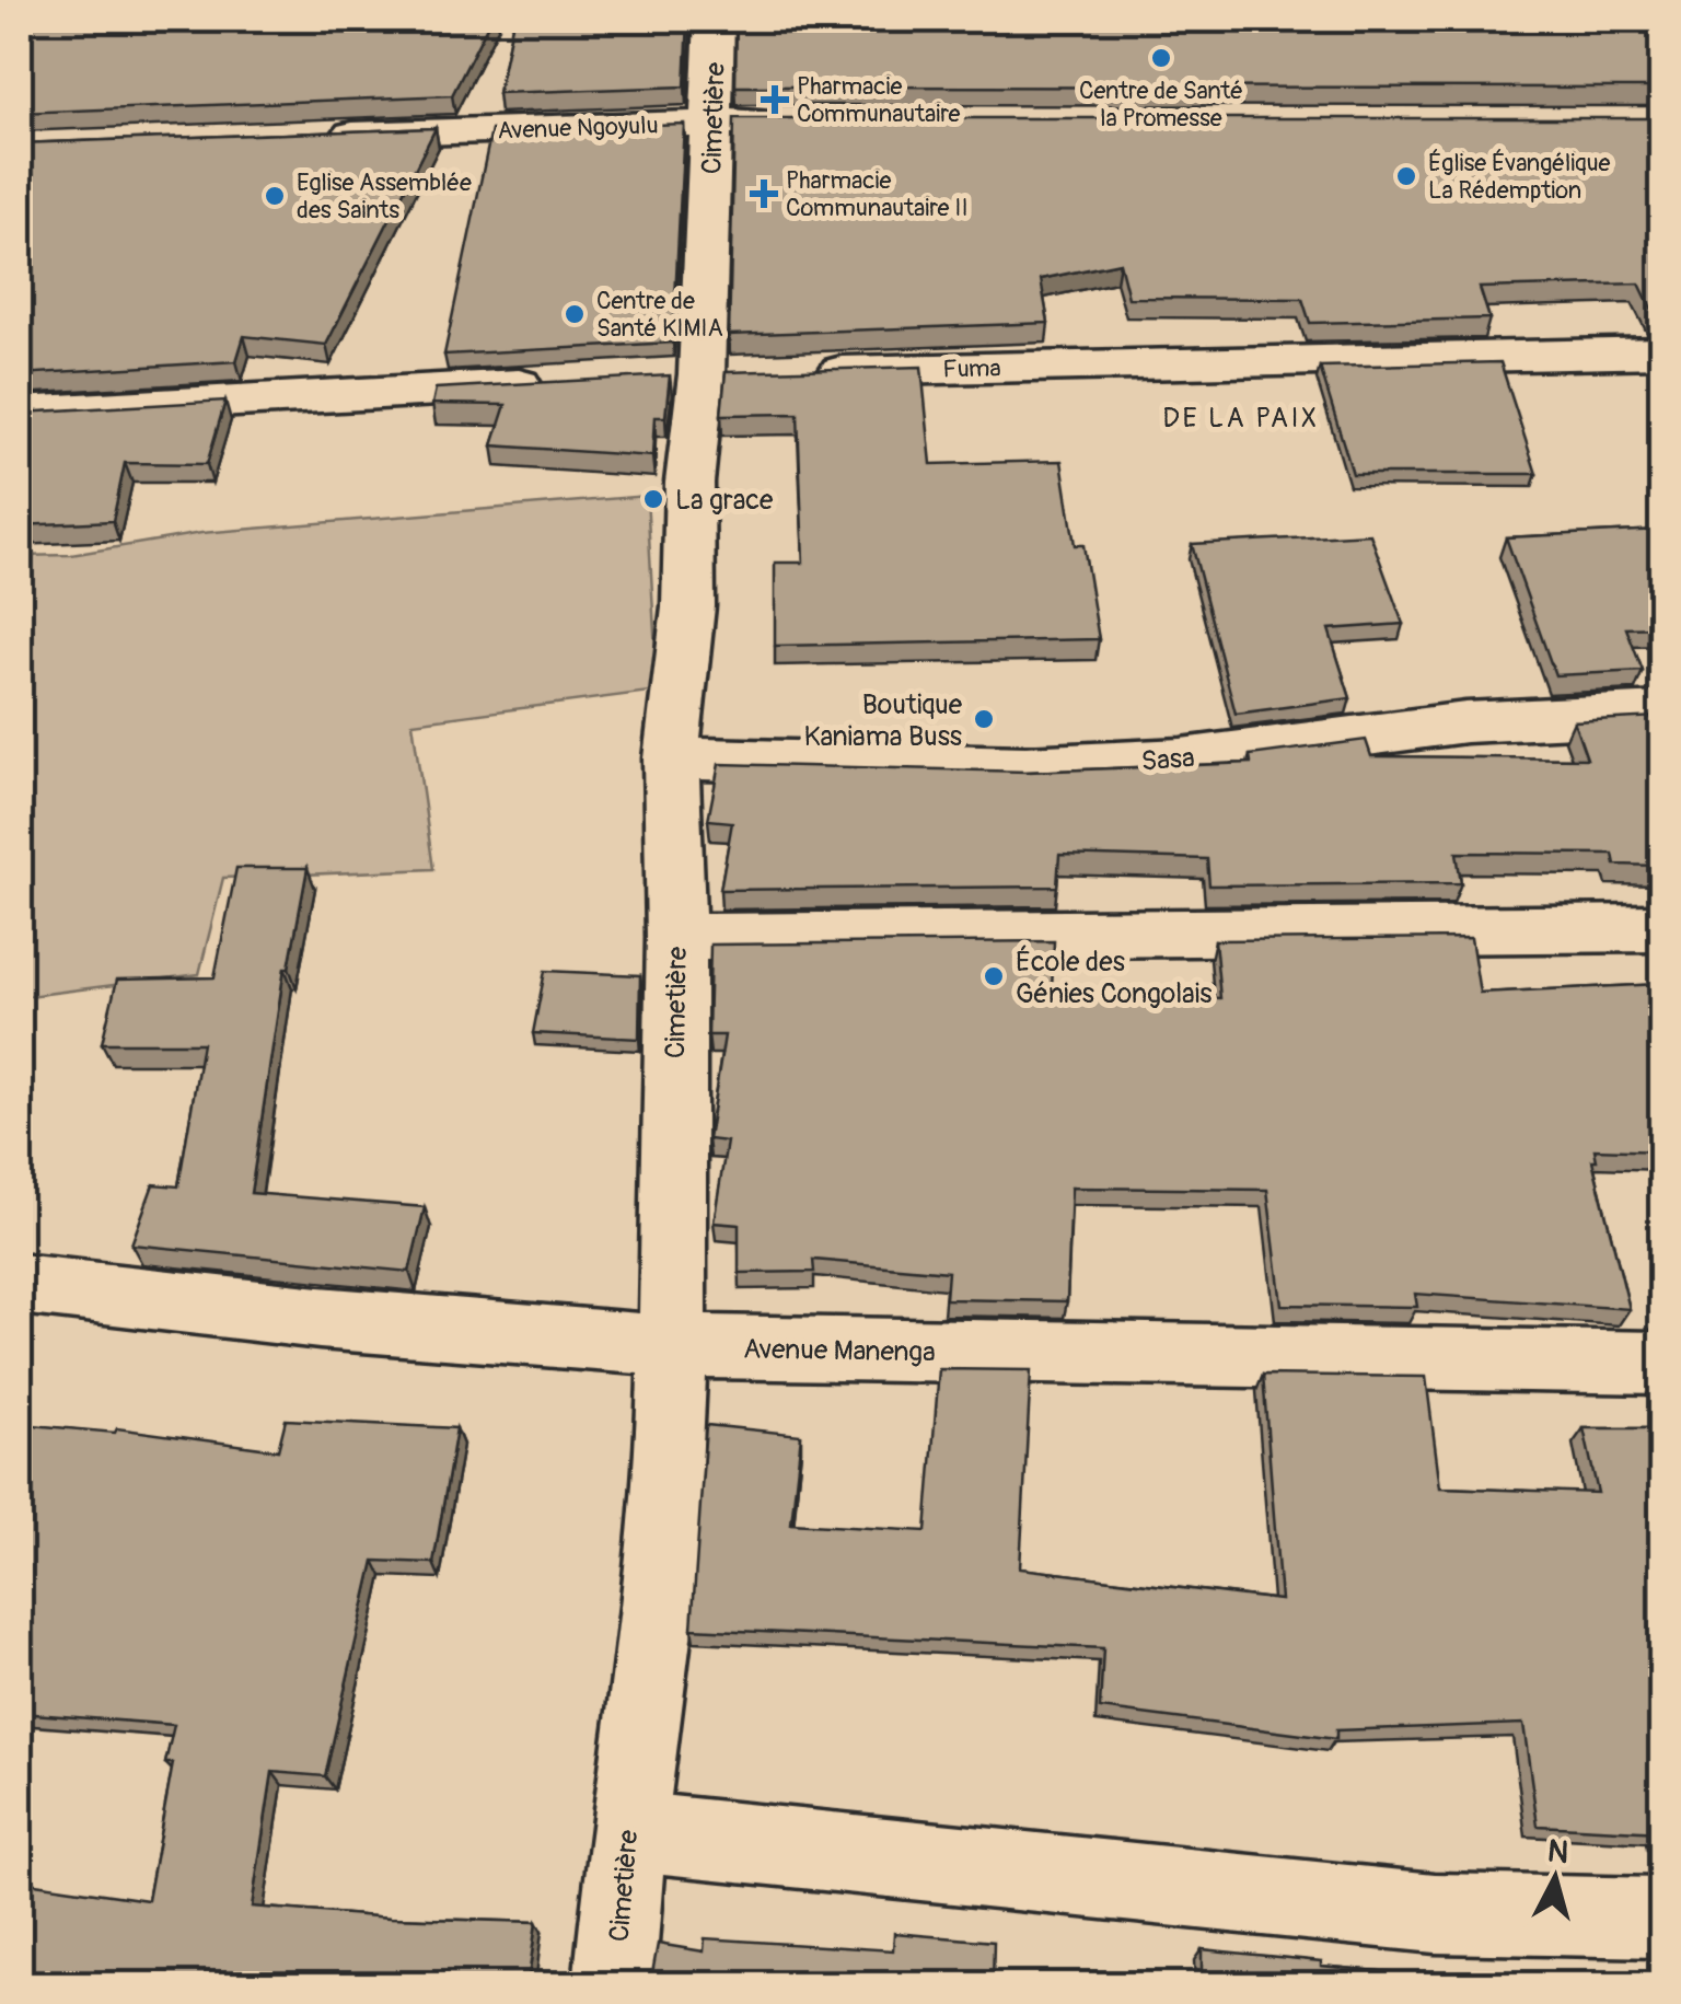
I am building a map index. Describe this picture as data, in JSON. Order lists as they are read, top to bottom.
{
  "streets": {
    "street": [
      "Cimetière",
      "Avenue Ngoyulu",
      "Fuma",
      "Sasa",
      "Avenue Manenga"
    ]
  },
  "crossings": [
    ["Cimetière", "Avenue Ngoyulu"],
    ["Cimetière", "Fuma"],
    ["Cimetière", "Sasa"],
    ["Cimetière", "Avenue Manenga"]
  ],
  "districts": ["DE LA PAIX"],
  "places": {
    "other": [
      "Centre de Santé la Promesse",
      "Église Évangélique La Rédemption",
      "Eglise Assemblée des Saints",
      "Centre de Santé KIMIA",
      "La grace",
      "Boutique Kaniama Buss",
      "École des Génies Congolais"
    ],
    "health": ["Pharmacie Communautaire", "Pharmacie Communautaire II"]
  },
  "north": "top"
}
